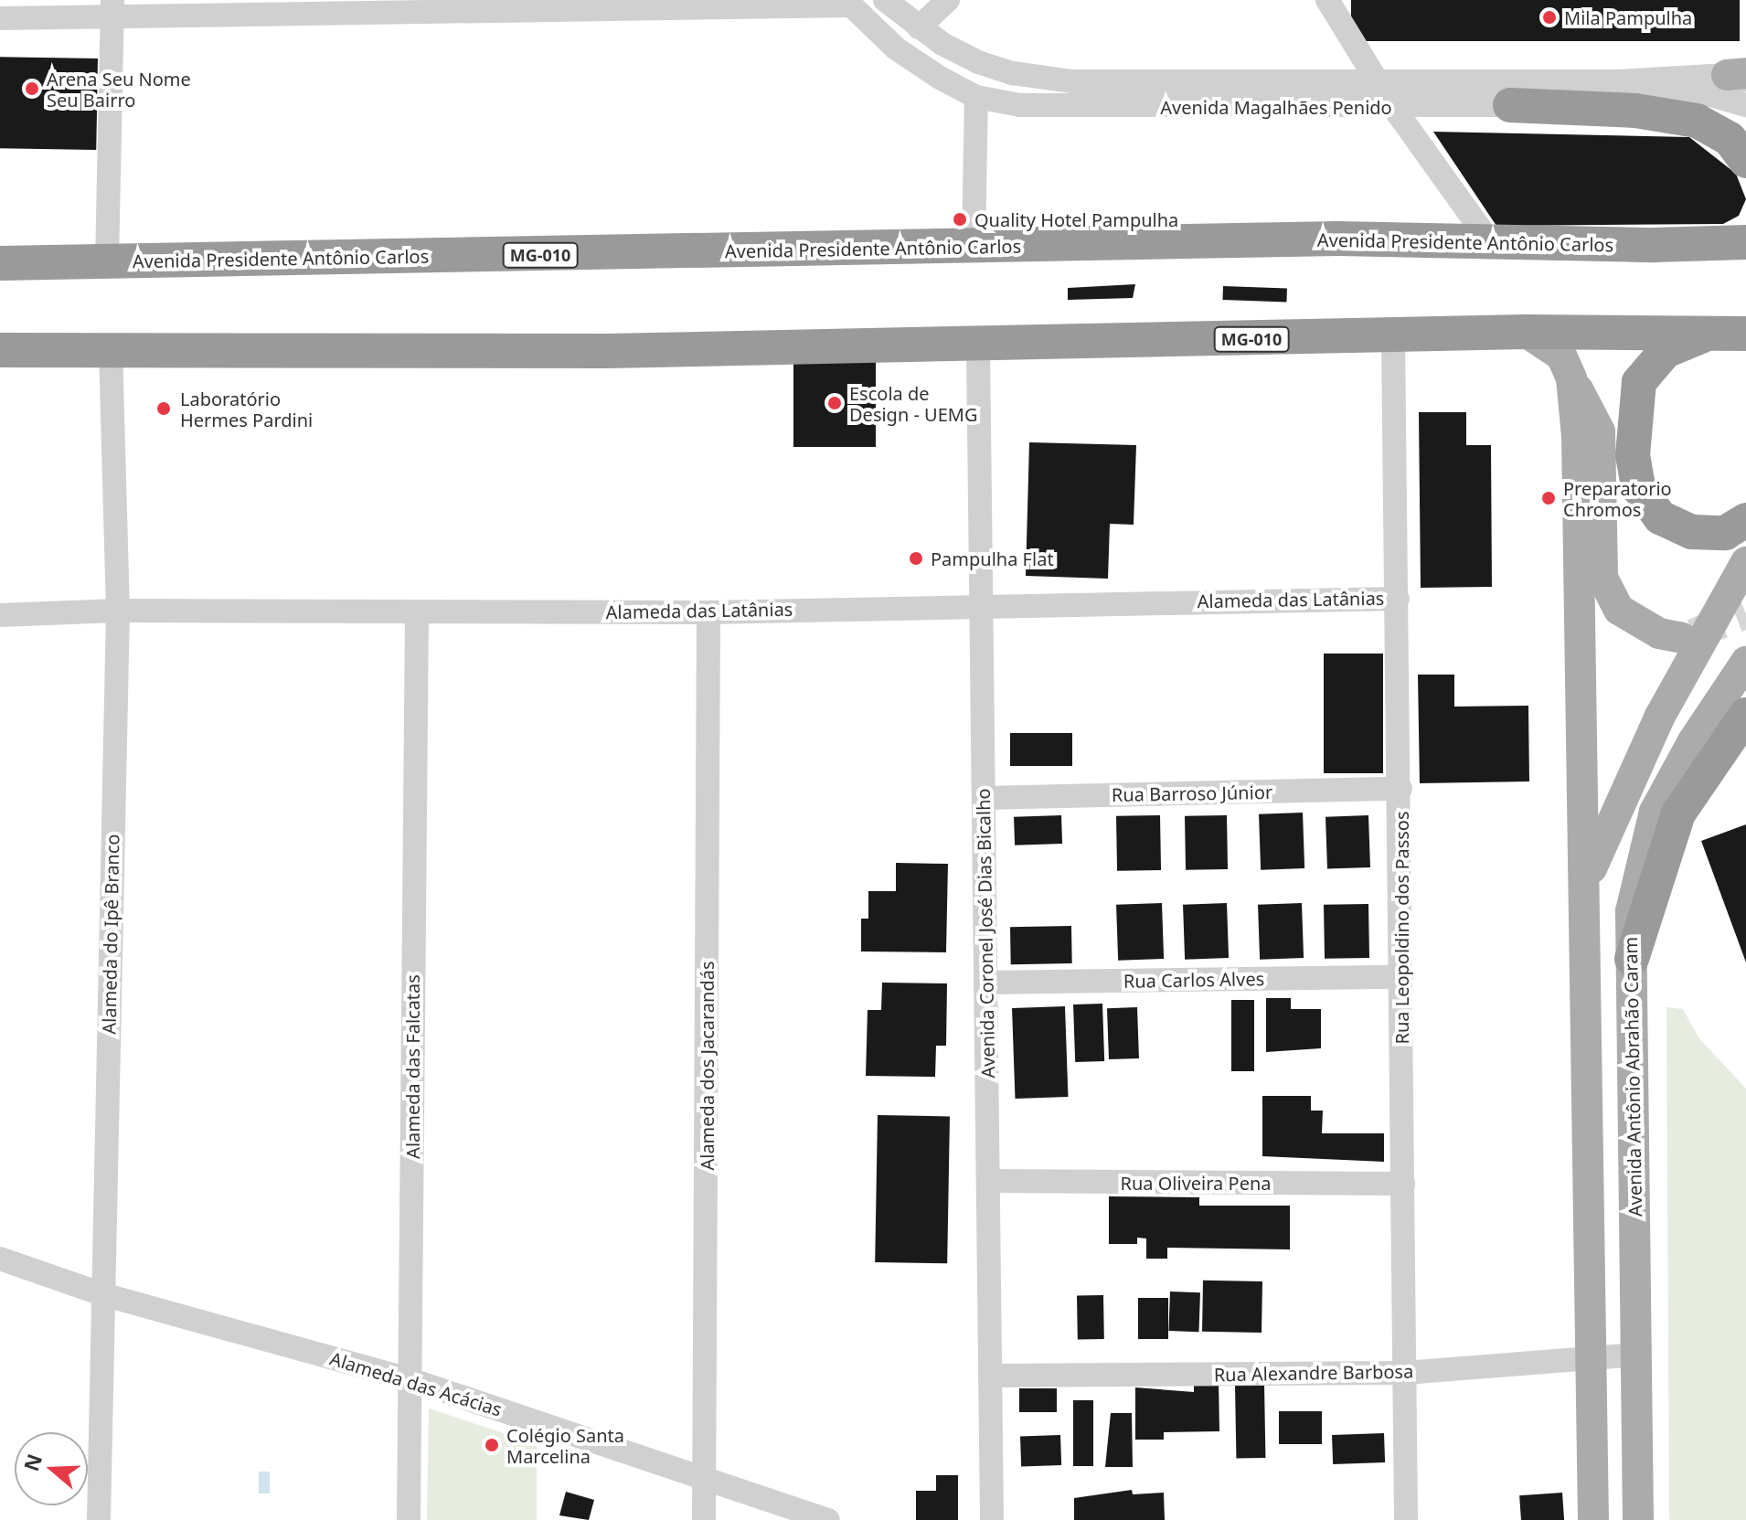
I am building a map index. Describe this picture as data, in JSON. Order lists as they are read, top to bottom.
{
  "streets": {
    "highway": ["Avenida Presidente Antônio Carlos", "MG-010"],
    "main road": ["Avenida Antônio Abrahão Caram"],
    "street": [
      "Avenida Magalhães Penido",
      "Alameda das Latânias",
      "Rua Barroso Júnior",
      "Rua Leopoldino dos Passos",
      "Avenida Coronel José Dias Bicalho",
      "Alameda do Ipê Branco",
      "Rua Carlos Alves",
      "Alameda dos Jacarandás",
      "Alameda das Falcatas",
      "Rua Oliveira Pena",
      "Rua Alexandre Barbosa",
      "Alameda das Acácias"
    ]
  },
  "crossings": [
    ["MG-010", "Rua Leopoldino dos Passos"],
    ["MG-010", "Avenida Coronel José Dias Bicalho"],
    ["MG-010", "Alameda do Ipê Branco"],
    ["Alameda das Latânias", "Rua Leopoldino dos Passos"],
    ["Alameda das Latânias", "Avenida Coronel José Dias Bicalho"],
    ["Alameda das Latânias", "Alameda do Ipê Branco"],
    ["Alameda das Latânias", "Alameda dos Jacarandás"],
    ["Alameda das Latânias", "Alameda das Falcatas"],
    ["Rua Barroso Júnior", "Rua Leopoldino dos Passos"],
    ["Rua Barroso Júnior", "Avenida Coronel José Dias Bicalho"],
    ["Rua Leopoldino dos Passos", "Rua Carlos Alves"],
    ["Rua Leopoldino dos Passos", "Rua Oliveira Pena"],
    ["Rua Leopoldino dos Passos", "Rua Alexandre Barbosa"],
    ["Avenida Coronel José Dias Bicalho", "Rua Carlos Alves"],
    ["Avenida Coronel José Dias Bicalho", "Rua Oliveira Pena"],
    ["Avenida Coronel José Dias Bicalho", "Rua Alexandre Barbosa"],
    ["Alameda do Ipê Branco", "Alameda das Acácias"],
    ["Alameda dos Jacarandás", "Alameda das Acácias"],
    ["Alameda das Falcatas", "Alameda das Acácias"],
    ["Avenida Antônio Abrahão Caram", "Rua Alexandre Barbosa"]
  ],
  "places": [
    "Mila Pampulha",
    "Arena Seu Nome Seu Bairro",
    "Quality Hotel Pampulha",
    "Escola de Design - UEMG",
    "Laboratório Hermes Pardini",
    "Preparatorio Chromos",
    "Pampulha Flat",
    "Colégio Santa Marcelina"
  ],
  "north": "left"
}
